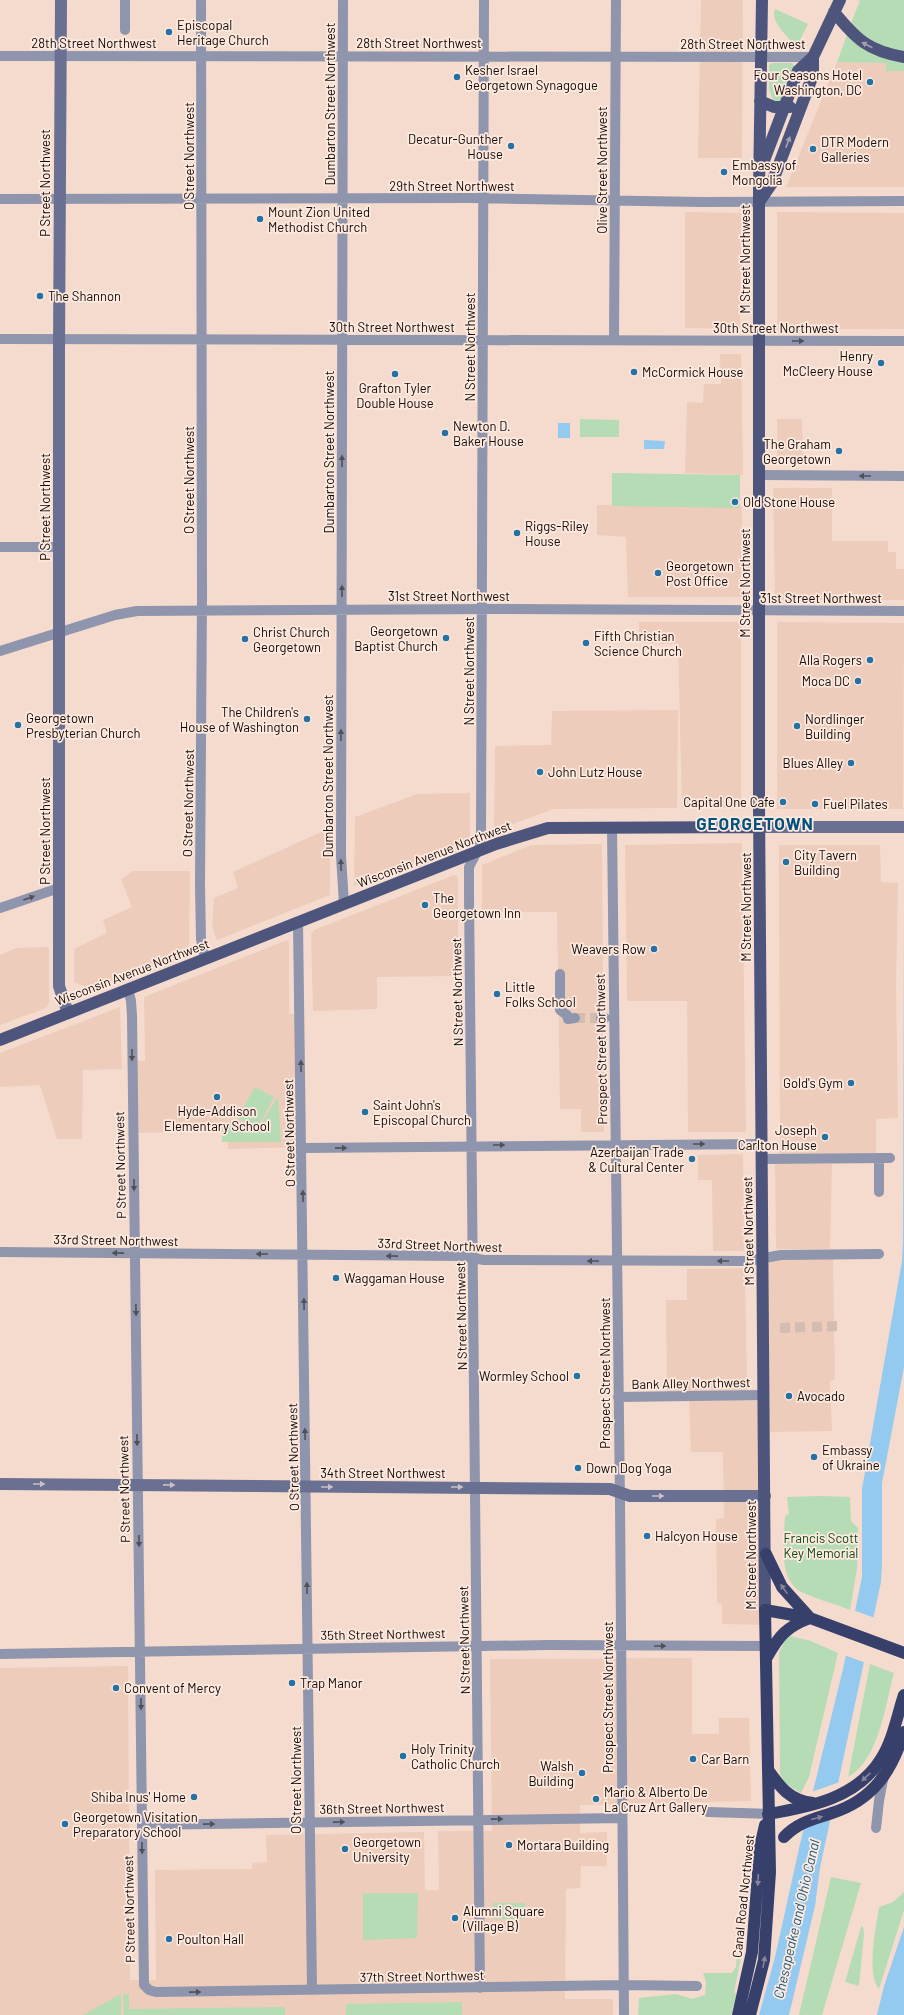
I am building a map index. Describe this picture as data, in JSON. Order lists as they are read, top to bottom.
{
  "streets": {
    "highway": ["M Street Northwest", "Canal Road Northwest"],
    "main road": ["P Street Northwest", "Wisconsin Avenue Northwest", "34th Street Northwest"],
    "street": [
      "28th Street Northwest",
      "Dumbarton Street Northwest",
      "O Street Northwest",
      "Olive Street Northwest",
      "29th Street Northwest",
      "30th Street Northwest",
      "N Street Northwest",
      "31st Street Northwest",
      "Prospect Street Northwest",
      "33rd Street Northwest",
      "Bank Alley Northwest",
      "35th Street Northwest",
      "36th Street Northwest",
      "37th Street Northwest"
    ]
  },
  "crossings": [
    ["28th Street Northwest", "Dumbarton Street Northwest"],
    ["28th Street Northwest", "O Street Northwest"],
    ["28th Street Northwest", "Olive Street Northwest"],
    ["28th Street Northwest", "P Street Northwest"],
    ["28th Street Northwest", "M Street Northwest"],
    ["28th Street Northwest", "N Street Northwest"],
    ["Dumbarton Street Northwest", "29th Street Northwest"],
    ["Dumbarton Street Northwest", "30th Street Northwest"],
    ["Dumbarton Street Northwest", "31st Street Northwest"],
    ["Dumbarton Street Northwest", "Wisconsin Avenue Northwest"],
    ["O Street Northwest", "29th Street Northwest"],
    ["O Street Northwest", "30th Street Northwest"],
    ["O Street Northwest", "31st Street Northwest"],
    ["O Street Northwest", "Wisconsin Avenue Northwest"],
    ["O Street Northwest", "33rd Street Northwest"],
    ["O Street Northwest", "34th Street Northwest"],
    ["O Street Northwest", "35th Street Northwest"],
    ["O Street Northwest", "36th Street Northwest"],
    ["O Street Northwest", "37th Street Northwest"],
    ["Olive Street Northwest", "29th Street Northwest"],
    ["Olive Street Northwest", "30th Street Northwest"],
    ["P Street Northwest", "29th Street Northwest"],
    ["P Street Northwest", "30th Street Northwest"],
    ["P Street Northwest", "31st Street Northwest"],
    ["P Street Northwest", "Wisconsin Avenue Northwest"],
    ["P Street Northwest", "33rd Street Northwest"],
    ["P Street Northwest", "34th Street Northwest"],
    ["P Street Northwest", "35th Street Northwest"],
    ["P Street Northwest", "36th Street Northwest"],
    ["P Street Northwest", "37th Street Northwest"],
    ["29th Street Northwest", "M Street Northwest"],
    ["29th Street Northwest", "N Street Northwest"],
    ["M Street Northwest", "30th Street Northwest"],
    ["M Street Northwest", "31st Street Northwest"],
    ["M Street Northwest", "Wisconsin Avenue Northwest"],
    ["M Street Northwest", "33rd Street Northwest"],
    ["M Street Northwest", "Bank Alley Northwest"],
    ["M Street Northwest", "34th Street Northwest"],
    ["M Street Northwest", "35th Street Northwest"],
    ["M Street Northwest", "Canal Road Northwest"],
    ["30th Street Northwest", "N Street Northwest"],
    ["N Street Northwest", "31st Street Northwest"],
    ["N Street Northwest", "Wisconsin Avenue Northwest"],
    ["N Street Northwest", "33rd Street Northwest"],
    ["N Street Northwest", "34th Street Northwest"],
    ["N Street Northwest", "35th Street Northwest"],
    ["N Street Northwest", "36th Street Northwest"],
    ["N Street Northwest", "37th Street Northwest"],
    ["Wisconsin Avenue Northwest", "Prospect Street Northwest"],
    ["Prospect Street Northwest", "33rd Street Northwest"],
    ["Prospect Street Northwest", "Bank Alley Northwest"],
    ["Prospect Street Northwest", "34th Street Northwest"],
    ["Prospect Street Northwest", "35th Street Northwest"],
    ["Prospect Street Northwest", "36th Street Northwest"],
    ["Prospect Street Northwest", "37th Street Northwest"]
  ],
  "one_way": [
    "Dumbarton Street Northwest",
    "O Street Northwest",
    "P Street Northwest",
    "33rd Street Northwest",
    "34th Street Northwest",
    "36th Street Northwest"
  ],
  "districts": ["GEORGETOWN"],
  "water": ["Chesapeake and Ohio Canal"],
  "parks": ["Francis Scott Key Memorial"],
  "places": [
    "Episcopal Heritage Church",
    "Kesher Israel Georgetown Synagogue",
    "Four Seasons Hotel Washington, DC",
    "Decatur-Gunther House",
    "DTR Modern Galleries",
    "Embassy of Mongolia",
    "Mount Zion United Methodist Church",
    "The Shannon",
    "Henry McCleery House",
    "McCormick House",
    "Grafton Tyler Double House",
    "Newton D. Baker House",
    "The Graham Georgetown",
    "Old Stone House",
    "Riggs-Riley House",
    "Georgetown Post Office",
    "Georgetown Baptist Church",
    "Christ Church Georgetown",
    "Fifth Christian Science Church",
    "Alla Rogers",
    "Moca DC",
    "The Children's House of Washington",
    "Georgetown Presbyterian Church",
    "Nordlinger Building",
    "Blues Alley",
    "John Lutz House",
    "Capital One Cafe",
    "Fuel Pilates",
    "City Tavern Building",
    "The Georgetown Inn",
    "Weavers Row",
    "Little Folks School",
    "Gold's Gym",
    "Hyde-Addison Elementary School",
    "Saint John's Episcopal Church",
    "Joseph Carlton House",
    "Azerbaijan Trade & Cultural Center",
    "Waggaman House",
    "Wormley School",
    "Avocado",
    "Embassy of Ukraine",
    "Down Dog Yoga",
    "Halcyon House",
    "Trap Manor",
    "Convent of Mercy",
    "Holy Trinity Catholic Church",
    "Car Barn",
    "Walsh Building",
    "Shiba Inus' Home",
    "Mario & Alberto De La Cruz Art Gallery",
    "Georgetown Visitation Preparatory School",
    "Mortara Building",
    "Georgetown University",
    "Alumni Square (Village B)",
    "Poulton Hall"
  ]
}
